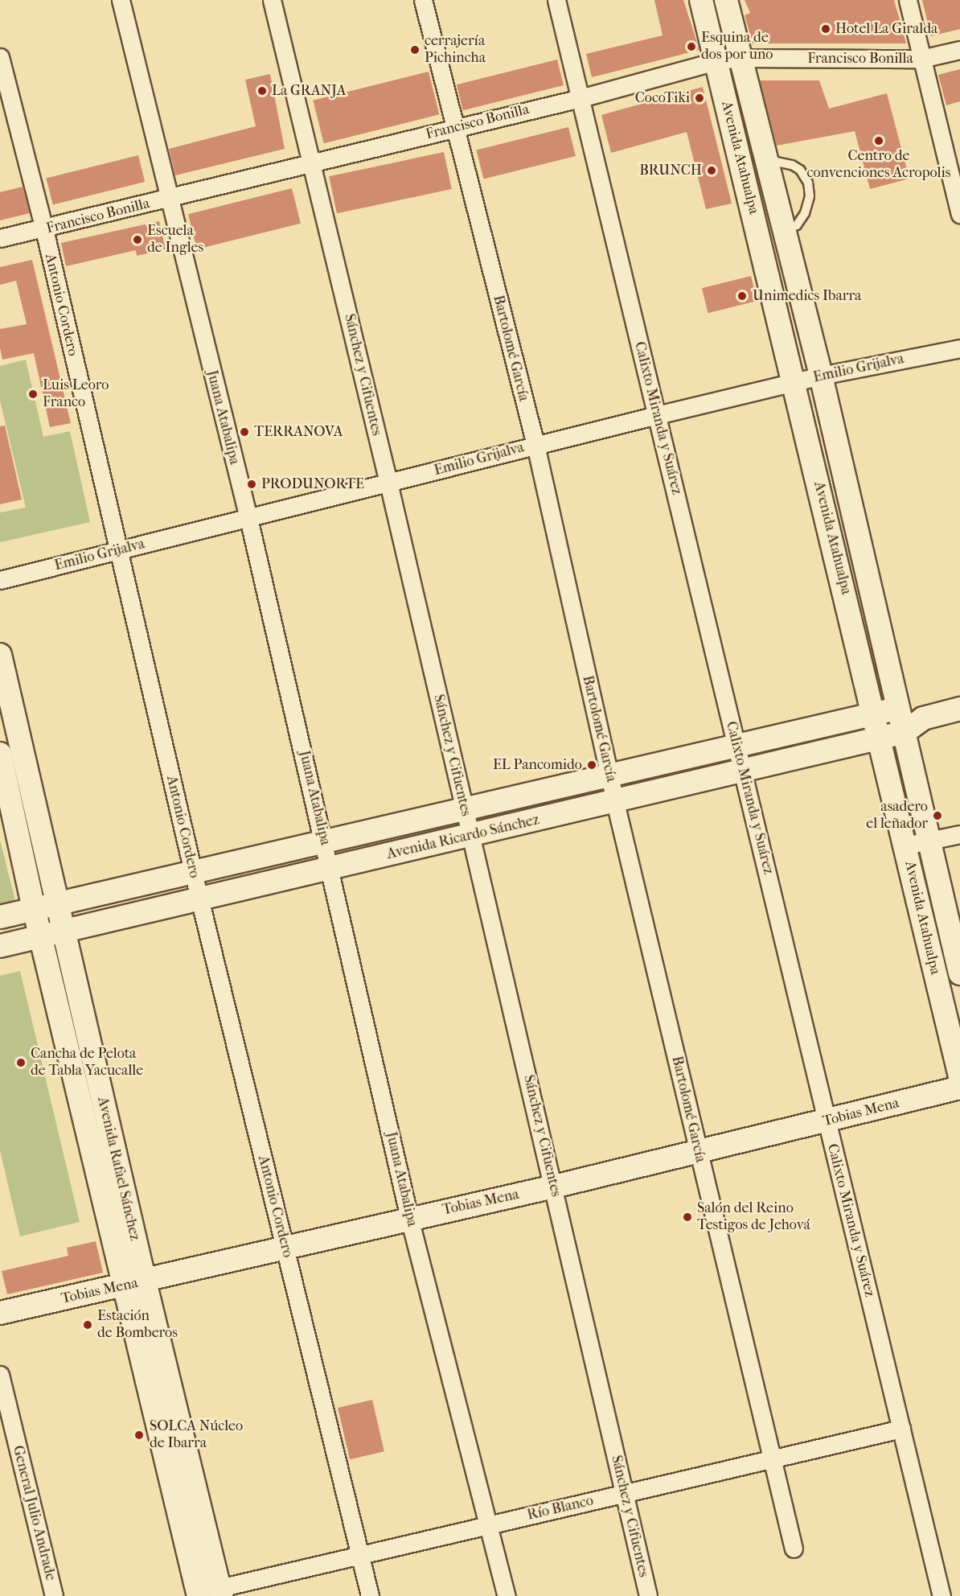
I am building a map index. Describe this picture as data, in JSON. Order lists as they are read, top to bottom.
{
  "streets": {
    "main road": [
      "Avenida Atahualpa",
      "Avenida Ricardo Sánchez",
      "Tobias Mena",
      "Avenida Rafael Sánchez"
    ],
    "street": [
      "Francisco Bonilla",
      "Antonio Cordero",
      "Bartolomé García",
      "Emilio Grijalva",
      "Sánchez y Cifuentes",
      "Juana Atabalipa",
      "Calixto Miranda y Suárez",
      "Río Blanco",
      "General Julio Andrade"
    ]
  },
  "crossings": [
    ["Francisco Bonilla", "Avenida Atahualpa"],
    ["Francisco Bonilla", "Antonio Cordero"],
    ["Francisco Bonilla", "Bartolomé García"],
    ["Francisco Bonilla", "Sánchez y Cifuentes"],
    ["Francisco Bonilla", "Juana Atabalipa"],
    ["Francisco Bonilla", "Calixto Miranda y Suárez"],
    ["Avenida Atahualpa", "Emilio Grijalva"],
    ["Avenida Atahualpa", "Avenida Ricardo Sánchez"],
    ["Antonio Cordero", "Emilio Grijalva"],
    ["Antonio Cordero", "Avenida Ricardo Sánchez"],
    ["Antonio Cordero", "Tobias Mena"],
    ["Antonio Cordero", "Río Blanco"],
    ["Bartolomé García", "Emilio Grijalva"],
    ["Bartolomé García", "Avenida Ricardo Sánchez"],
    ["Bartolomé García", "Tobias Mena"],
    ["Bartolomé García", "Río Blanco"],
    ["Emilio Grijalva", "Sánchez y Cifuentes"],
    ["Emilio Grijalva", "Juana Atabalipa"],
    ["Emilio Grijalva", "Calixto Miranda y Suárez"],
    ["Sánchez y Cifuentes", "Avenida Ricardo Sánchez"],
    ["Sánchez y Cifuentes", "Tobias Mena"],
    ["Sánchez y Cifuentes", "Río Blanco"],
    ["Juana Atabalipa", "Avenida Ricardo Sánchez"],
    ["Juana Atabalipa", "Tobias Mena"],
    ["Juana Atabalipa", "Río Blanco"],
    ["Calixto Miranda y Suárez", "Avenida Ricardo Sánchez"],
    ["Calixto Miranda y Suárez", "Tobias Mena"],
    ["Calixto Miranda y Suárez", "Río Blanco"],
    ["Avenida Ricardo Sánchez", "Avenida Rafael Sánchez"],
    ["Tobias Mena", "Avenida Rafael Sánchez"],
    ["Avenida Rafael Sánchez", "Río Blanco"]
  ],
  "places": [
    "Hotel La Giralda",
    "Esquina de dos por uno",
    "cerrajería Pichincha",
    "La GRANJA",
    "CocoTiki",
    "Centro de convenciones Acropolis",
    "BRUNCH",
    "Escuela de Ingles",
    "Unimedics Ibarra",
    "Luis Leoro Franco",
    "TERRANOVA",
    "PRODUNORTE",
    "EL Pancomido",
    "asadero el leñador",
    "Cancha de Pelota de Tabla Yacucalle",
    "Salón del Reino Testigos de Jehová",
    "Estación de Bomberos",
    "SOLCA Núcleo de Ibarra"
  ]
}
